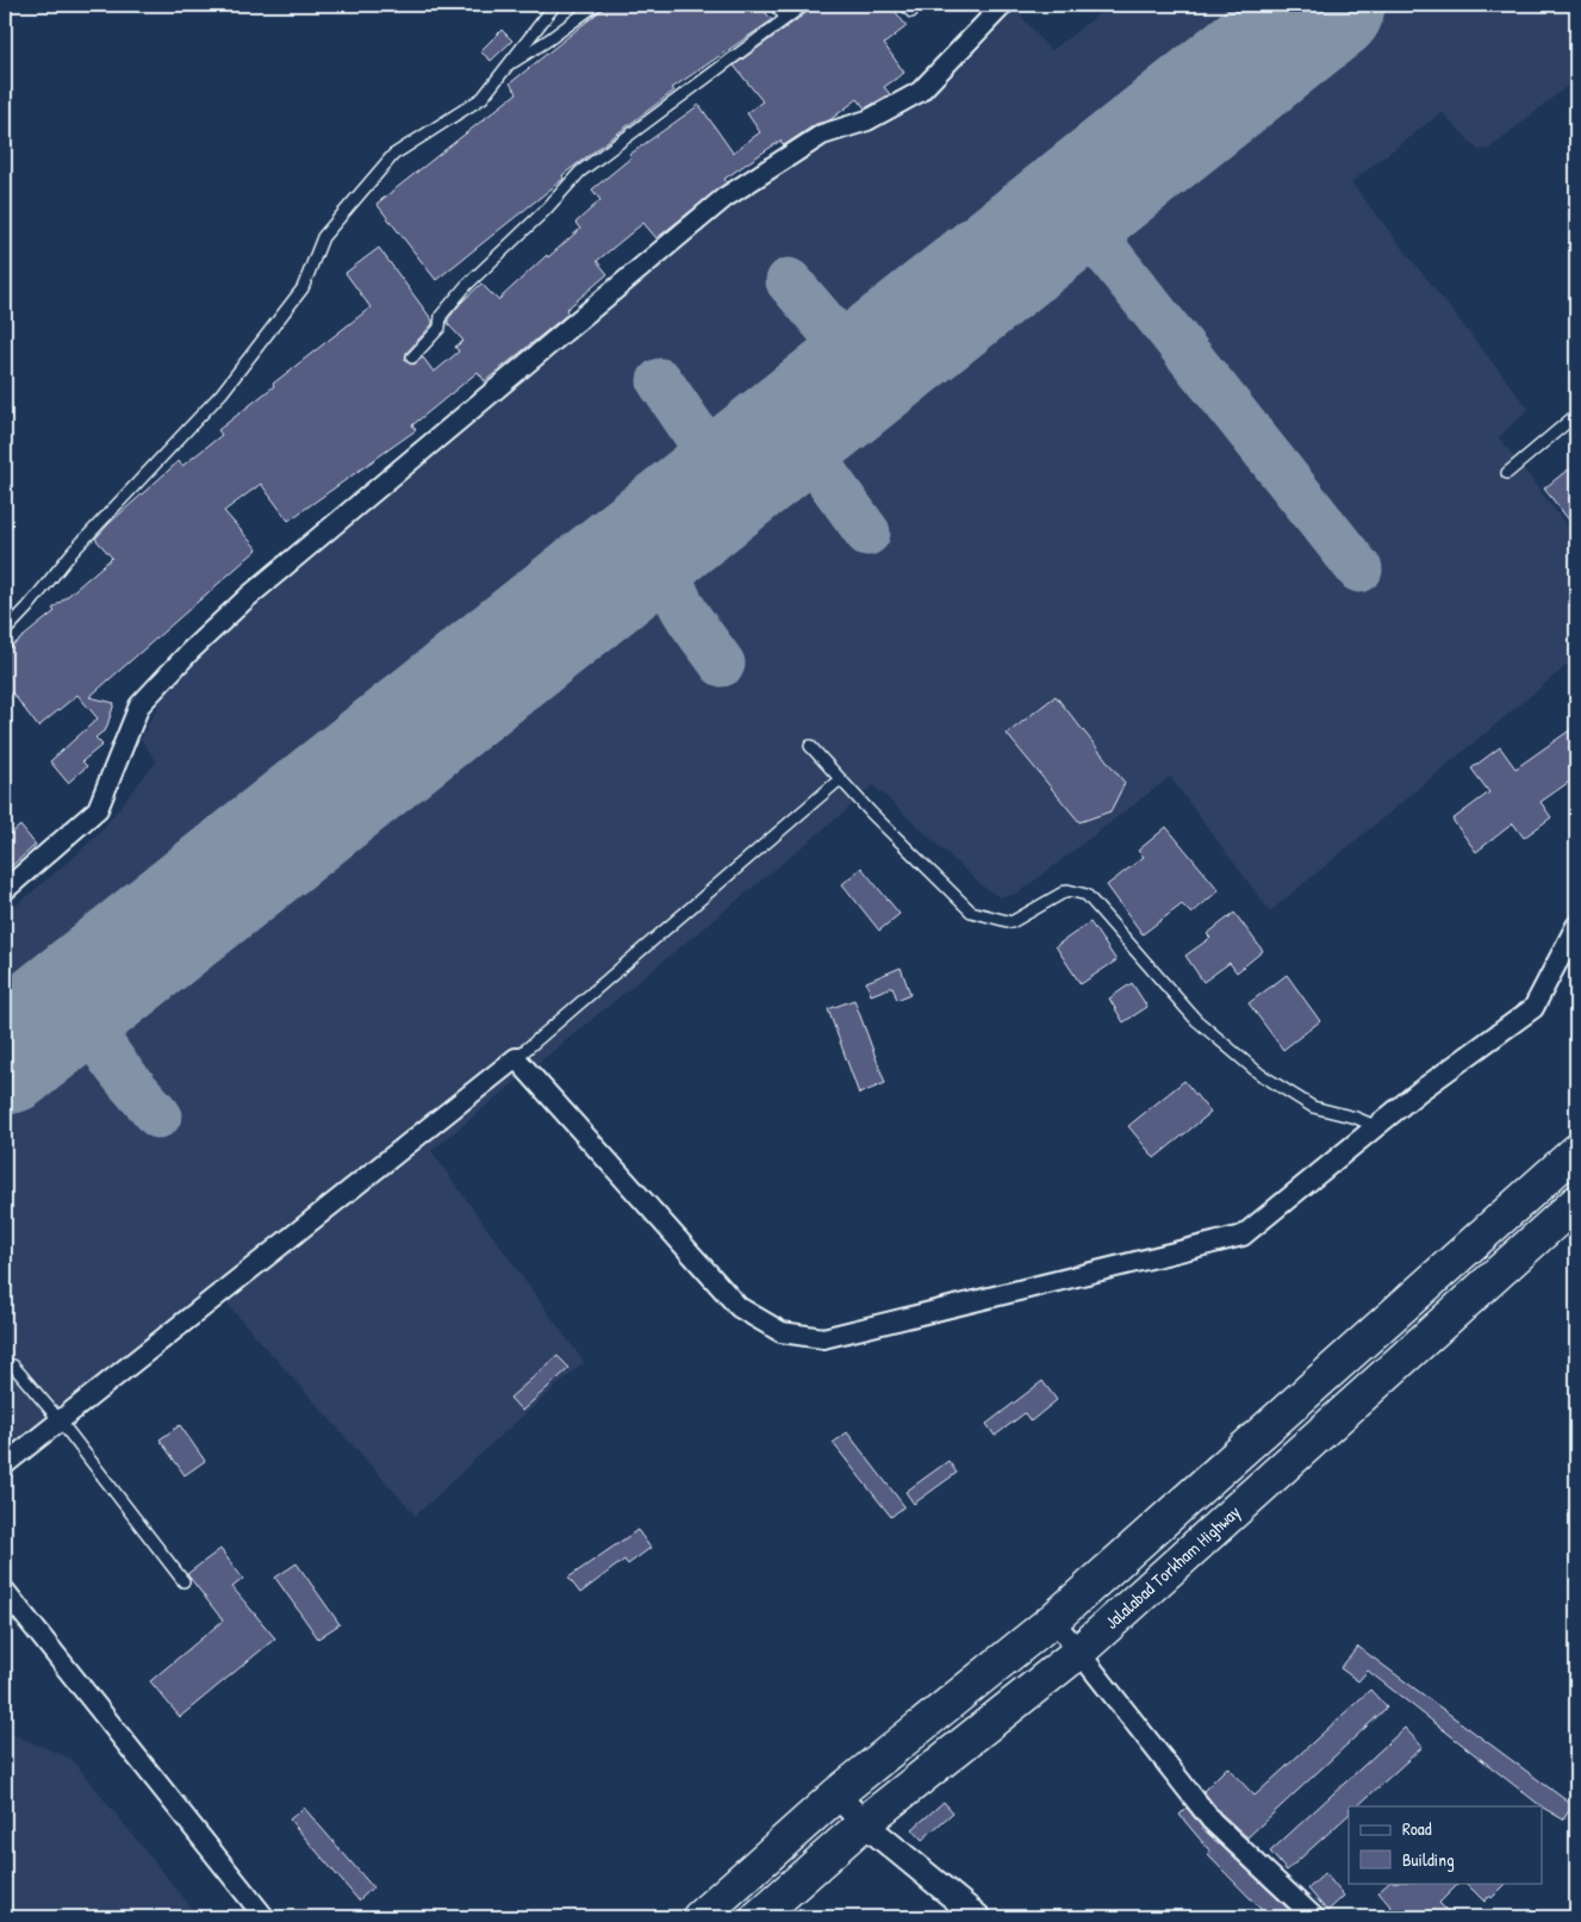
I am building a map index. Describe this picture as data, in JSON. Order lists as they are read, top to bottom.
{
  "streets": {
    "highway": ["Jalalabad Torkham Highway"]
  },
  "legend": ["Road", "Building"]
}
